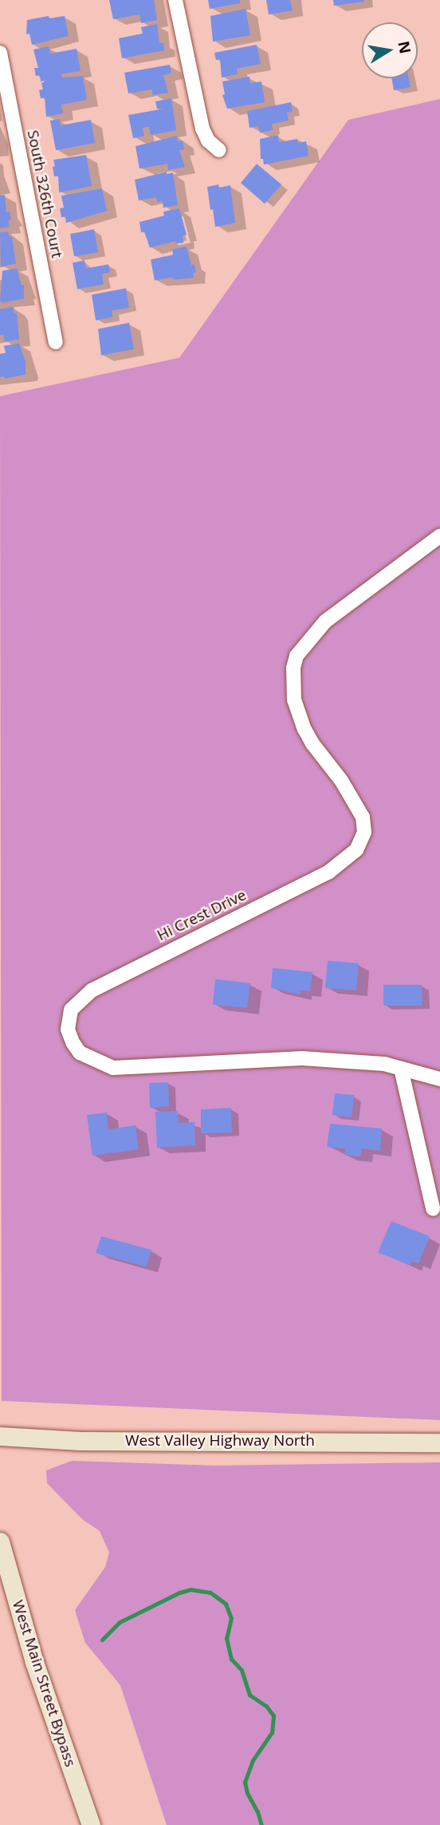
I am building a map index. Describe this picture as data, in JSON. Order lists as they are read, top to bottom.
{
  "streets": {
    "main road": ["West Valley Highway North", "West Main Street Bypass"],
    "street": ["South 326th Court", "Hi Crest Drive"]
  },
  "north": "right"
}
